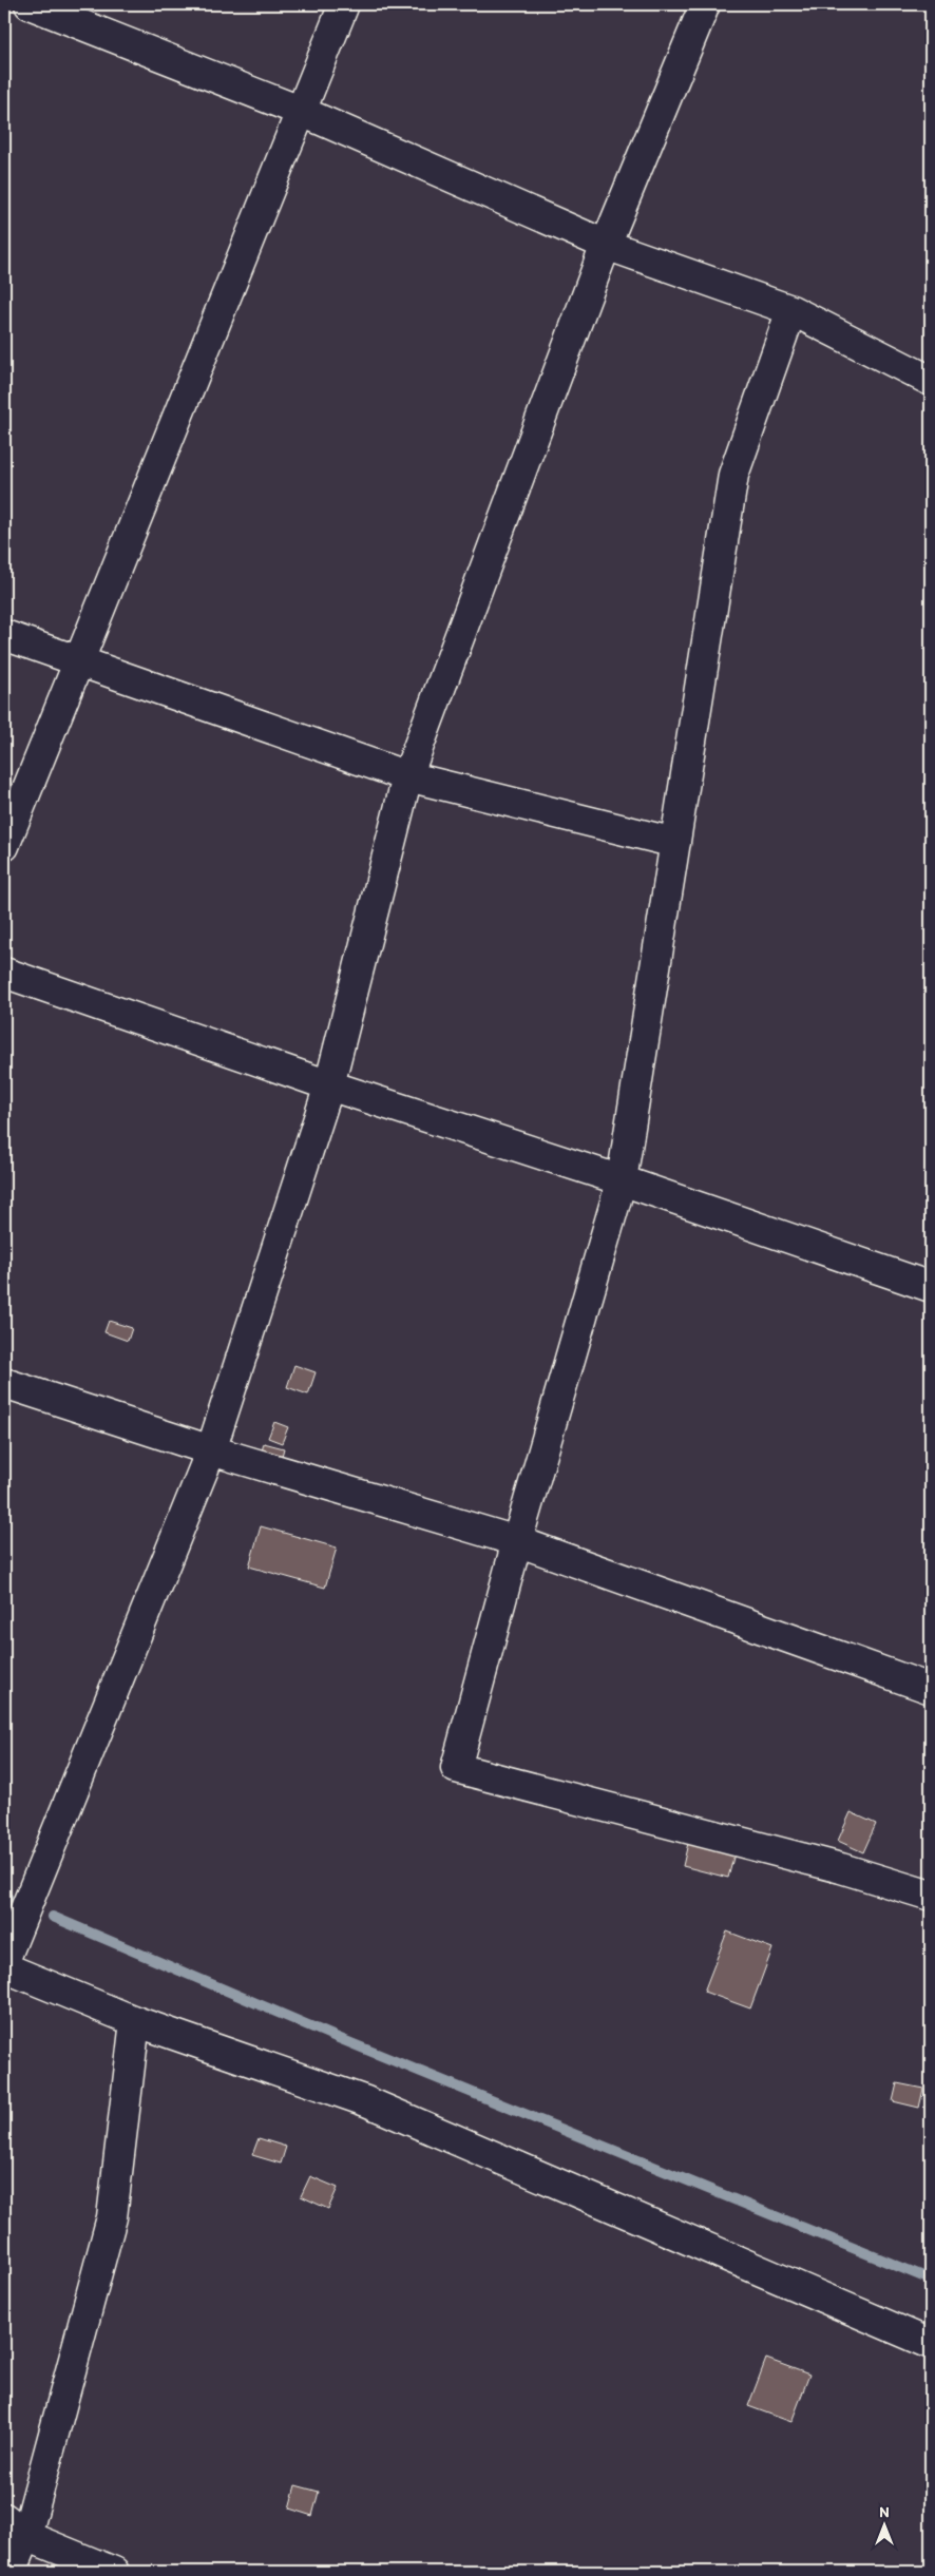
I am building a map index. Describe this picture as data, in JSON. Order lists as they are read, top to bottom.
{
  "north": "top"
}
